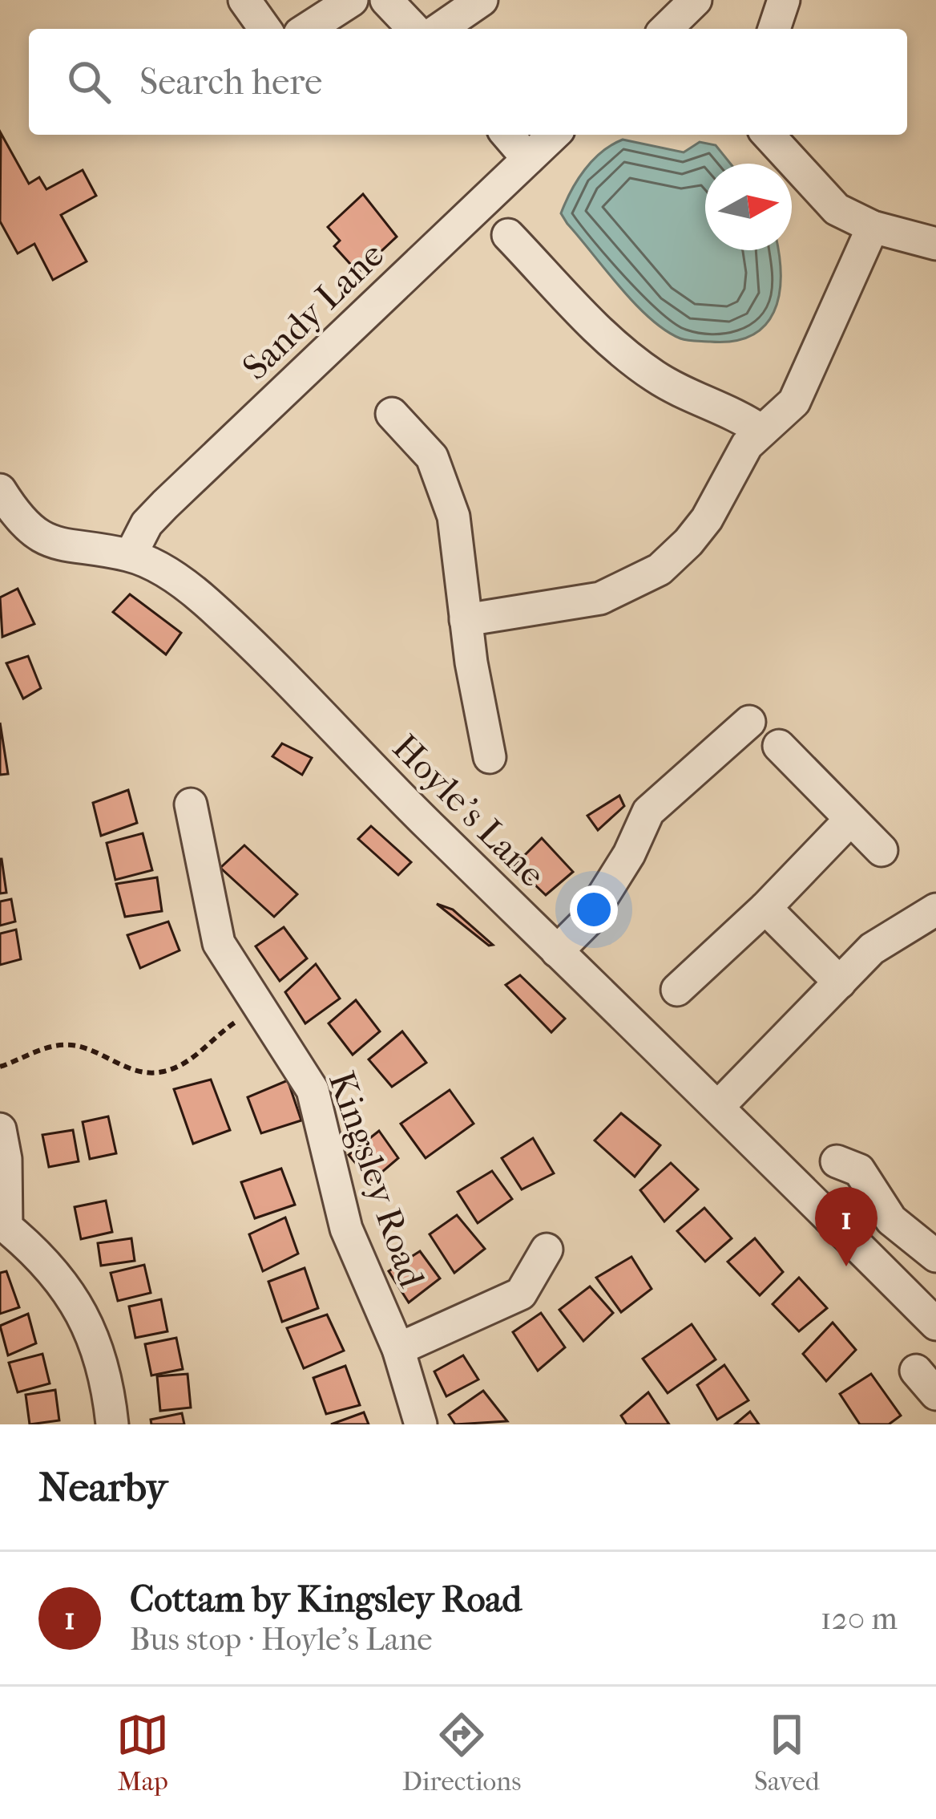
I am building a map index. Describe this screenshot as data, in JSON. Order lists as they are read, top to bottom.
{
  "streets": {
    "street": ["Sandy Lane", "Hoyle's Lane", "Kingsley Road"]
  },
  "crossings": [
    ["Sandy Lane", "Hoyle's Lane"]
  ],
  "north": "right",
  "page": {
    "search": "Search here",
    "pins": "1",
    "heading": "Nearby",
    "list": [
      {
        "mark": "1",
        "name": "Cottam by Kingsley Road",
        "note": "Bus stop · Hoyle's Lane",
        "value": "120 m"
      }
    ],
    "nav": ["Map", "Directions", "Saved"]
  }
}
